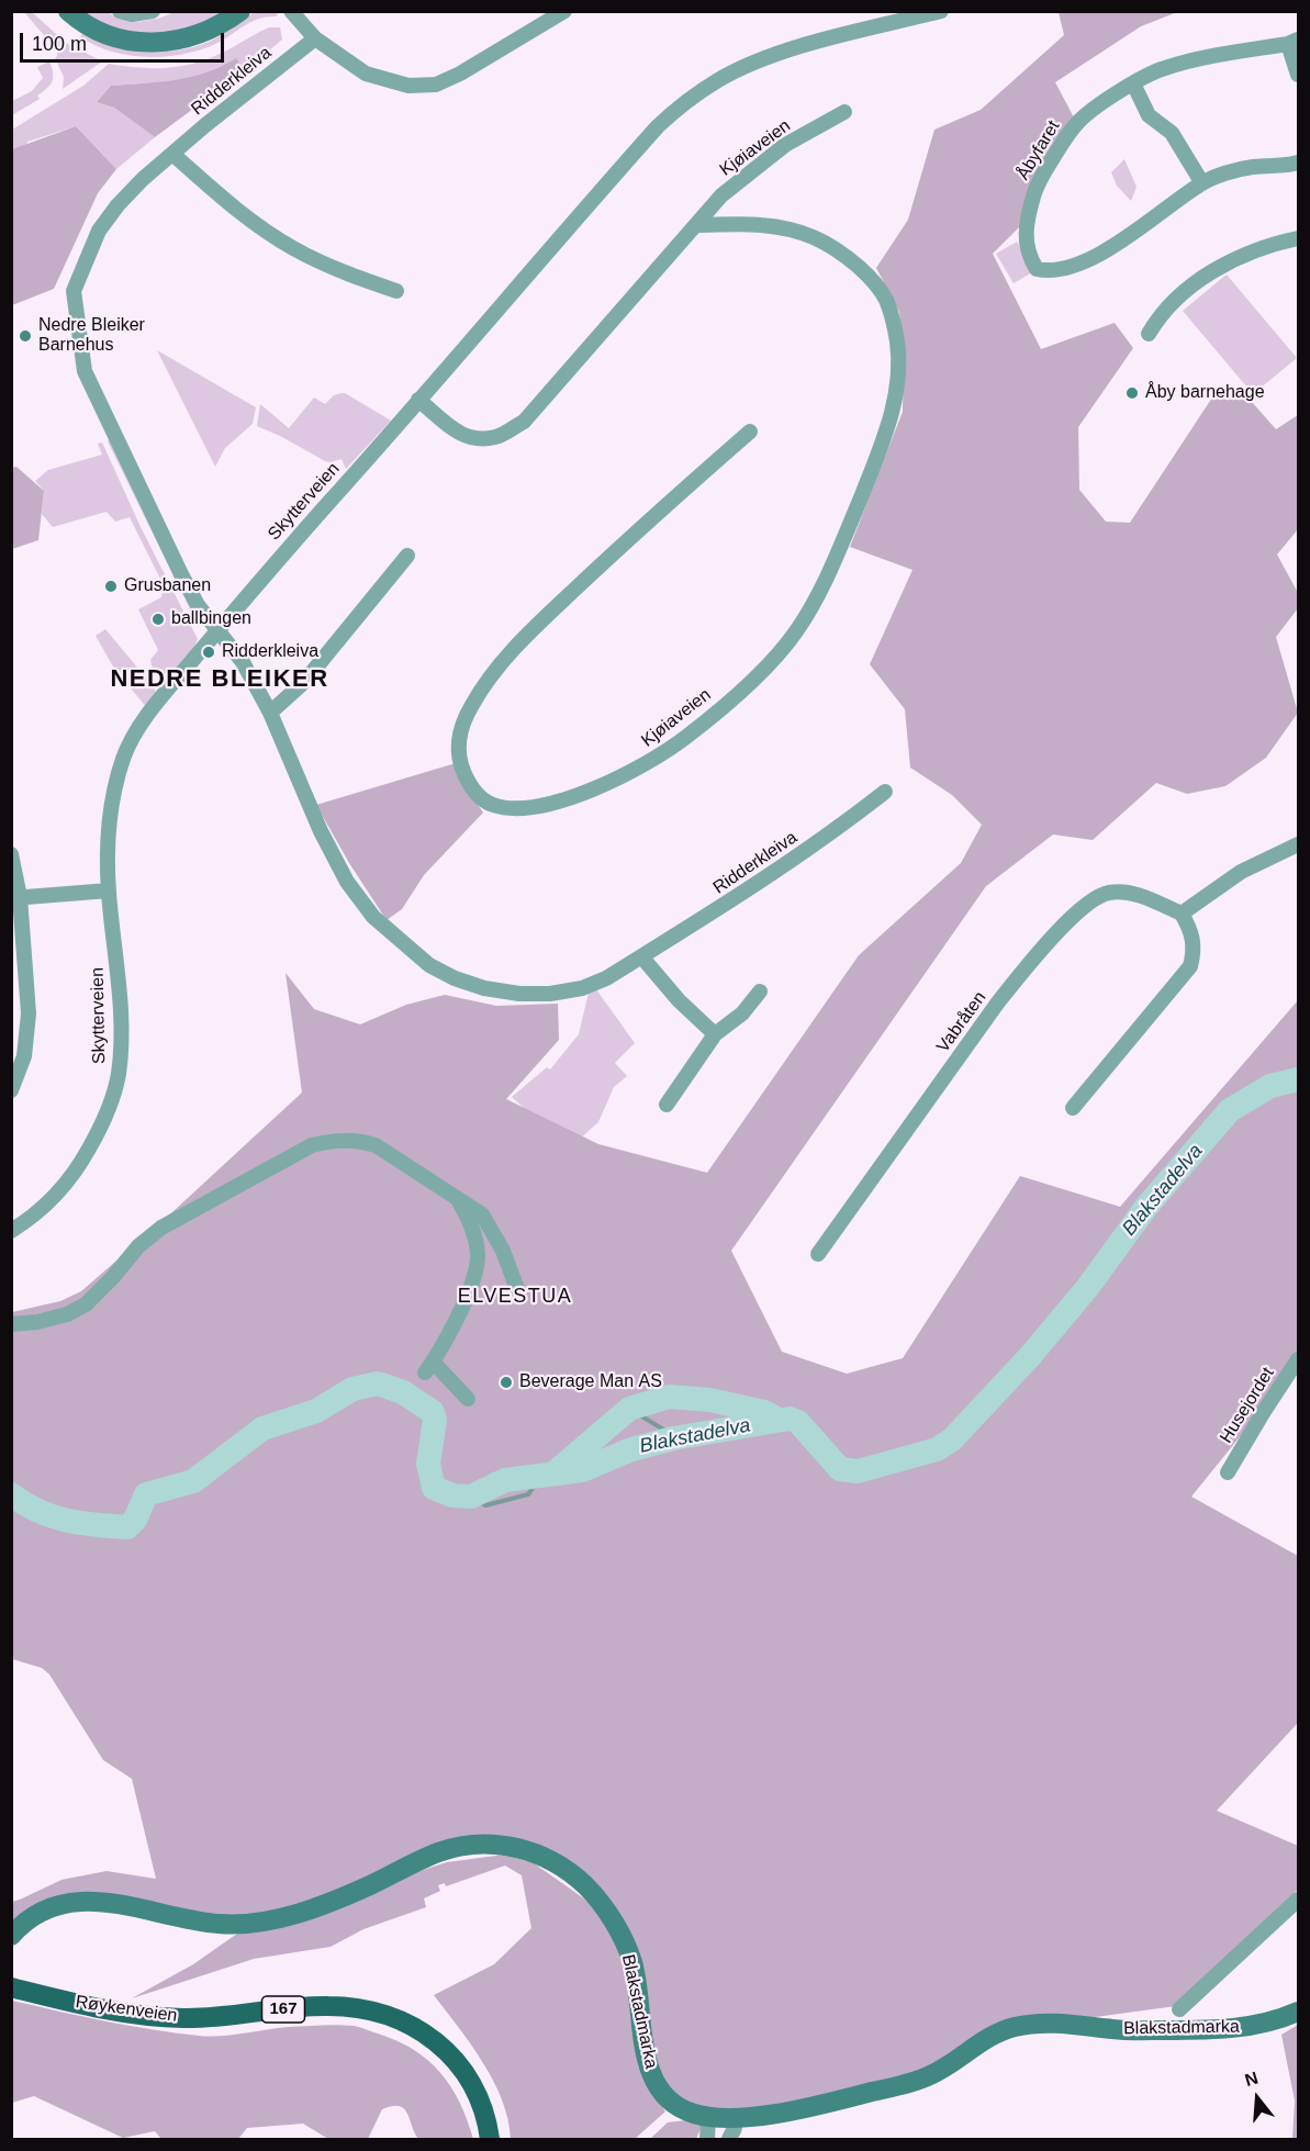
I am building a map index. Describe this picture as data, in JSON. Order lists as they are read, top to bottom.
{
  "streets": {
    "main road": ["Røykenveien", "167", "Blakstadmarka"],
    "street": [
      "Ridderkleiva",
      "Kjøiaveien",
      "Åbyfaret",
      "Skytterveien",
      "Vabråten",
      "Husejordet"
    ]
  },
  "crossings": [
    ["Ridderkleiva", "Skytterveien"],
    ["Kjøiaveien", "Skytterveien"]
  ],
  "districts": ["NEDRE BLEIKER", "ELVESTUA"],
  "water": ["Blakstadelva"],
  "places": [
    "Nedre Bleiker Barnehus",
    "Åby barnehage",
    "Grusbanen",
    "ballbingen",
    "Ridderkleiva",
    "Beverage Man AS"
  ],
  "scale_bar": "100 m",
  "north": "top"
}
